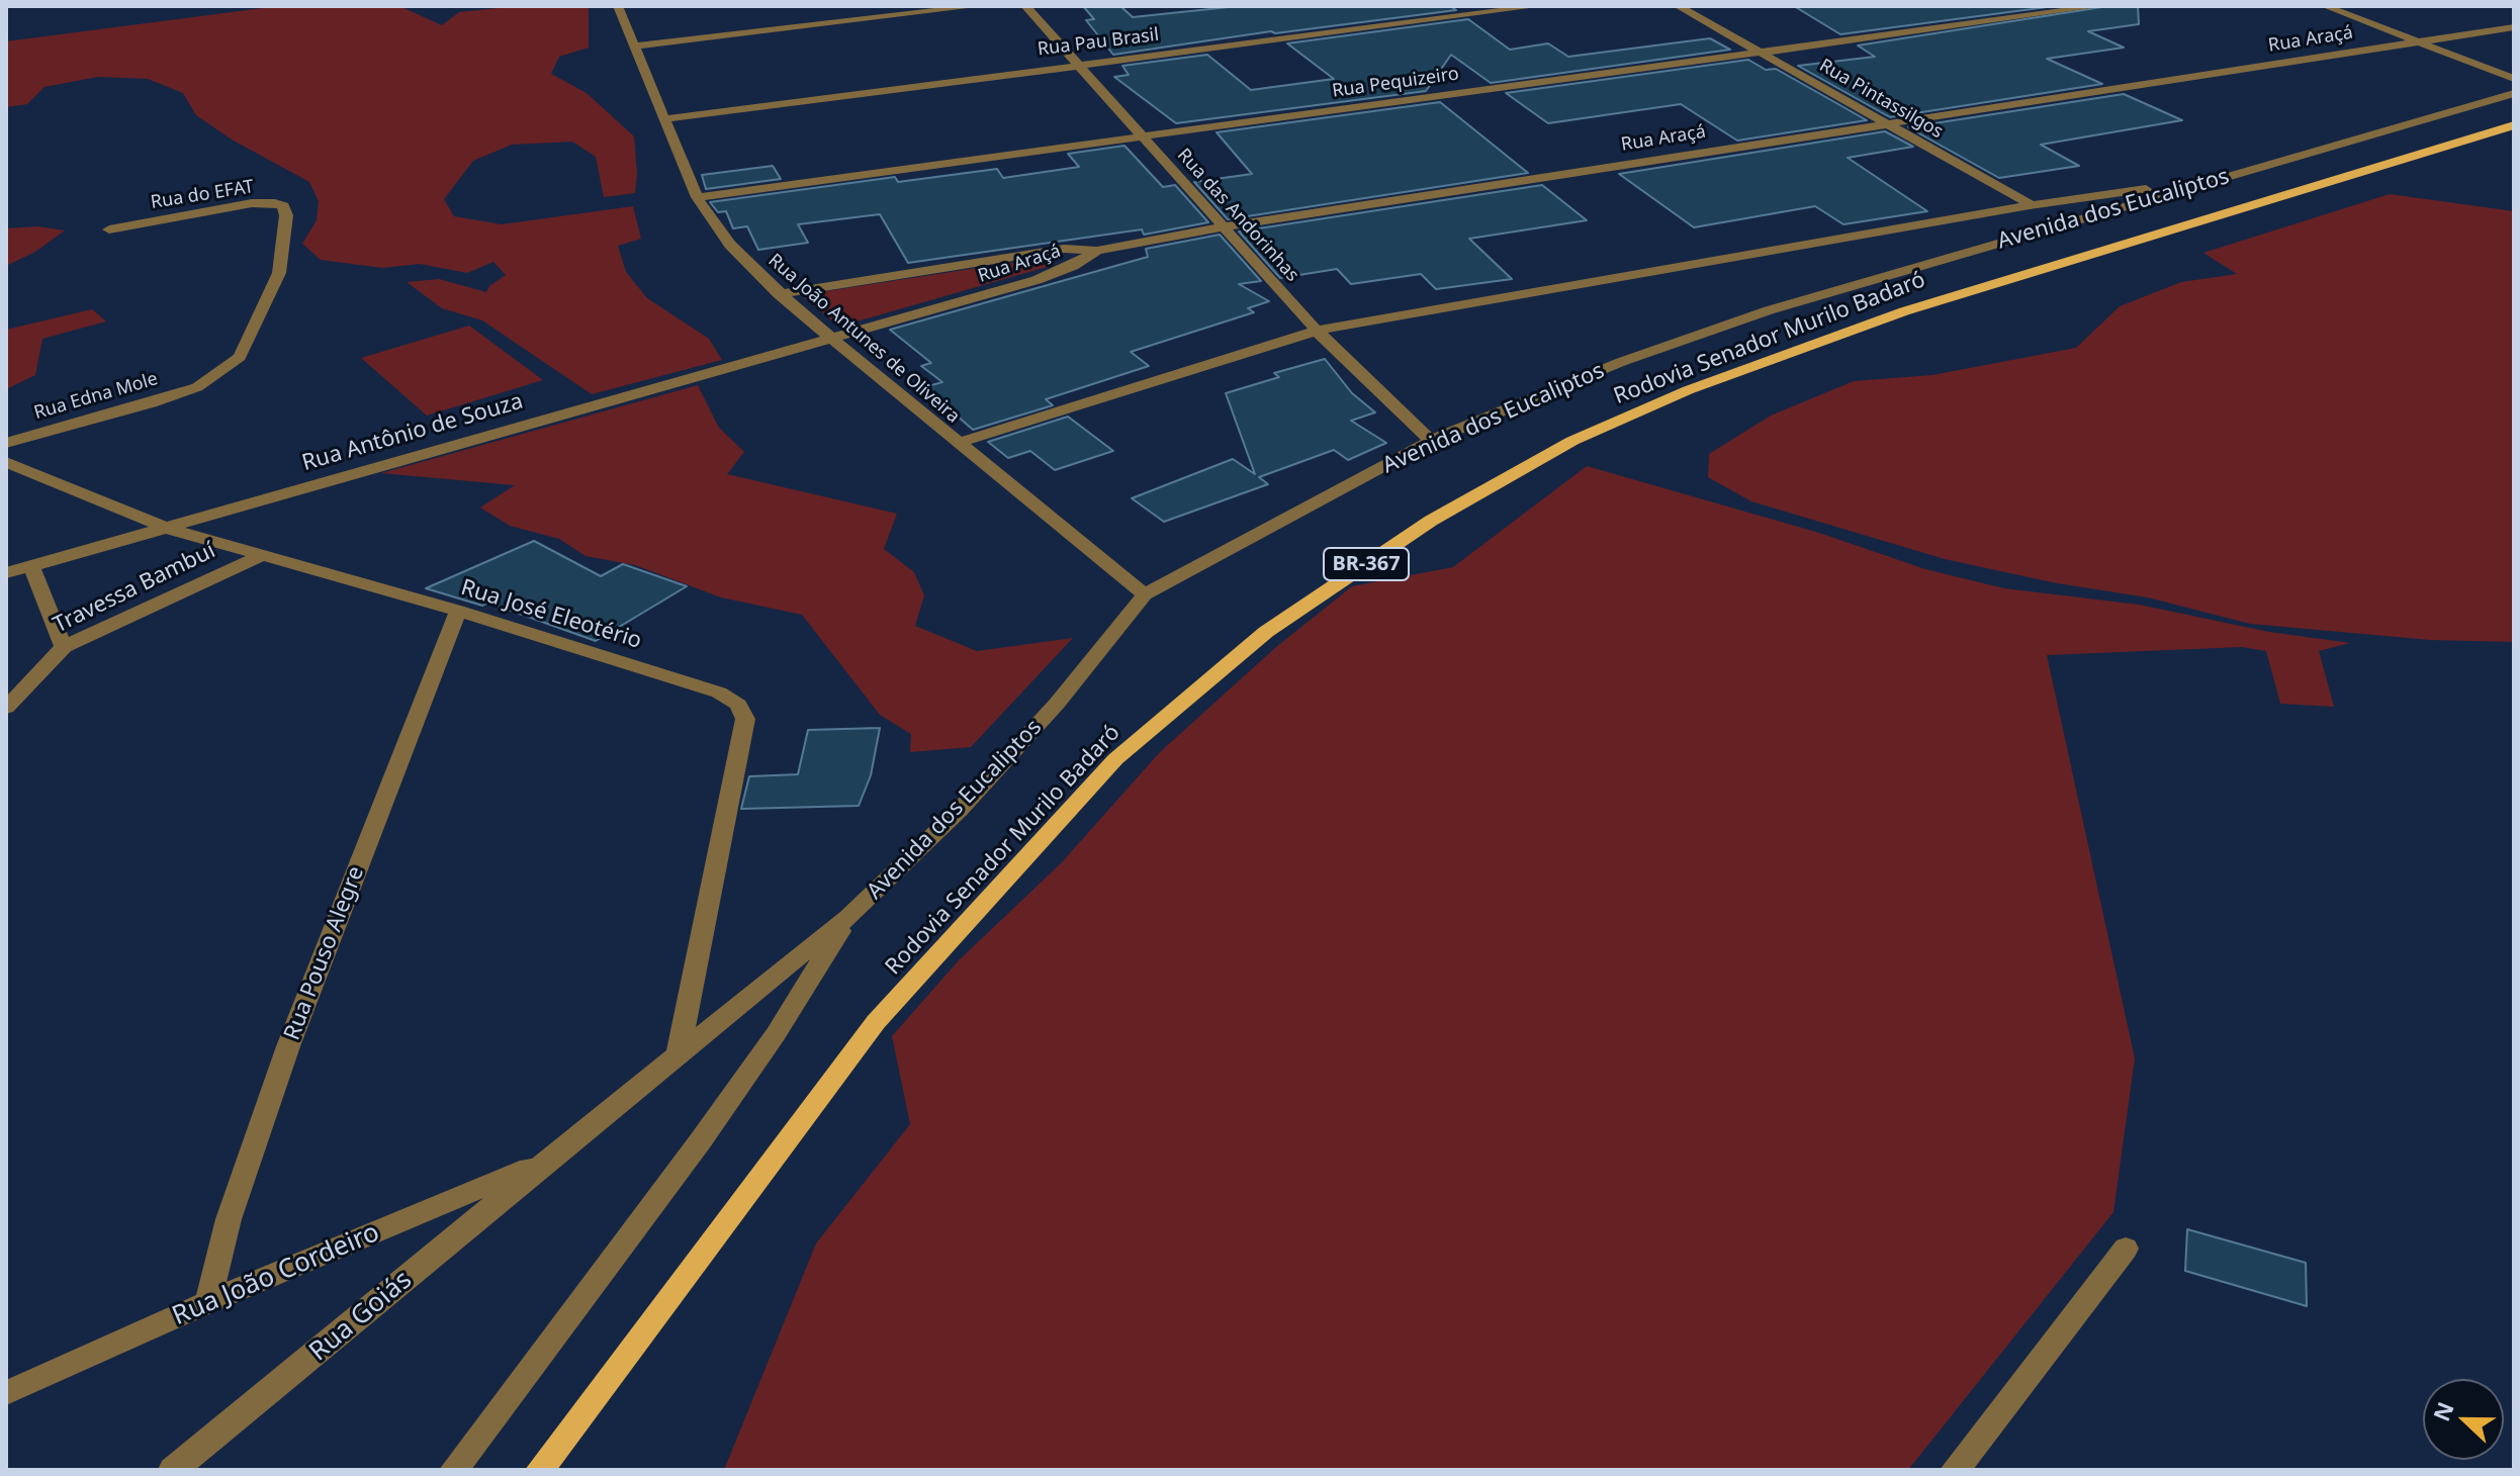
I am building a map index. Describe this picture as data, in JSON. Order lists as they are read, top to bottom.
{
  "streets": {
    "main road": ["Rodovia Senador Murilo Badaró", "BR-367"],
    "street": [
      "Rua Araçá",
      "Rua Pau Brasil",
      "Rua Pequizeiro",
      "Rua Pintassilgos",
      "Rua do EFAT",
      "Avenida dos Eucaliptos",
      "Rua das Andorinhas",
      "Rua João Antunes de Oliveira",
      "Rua Edna Mole",
      "Rua Antônio de Souza",
      "Travessa Bambuí",
      "Rua José Eleotério",
      "Rua Pouso Alegre",
      "Rua João Cordeiro",
      "Rua Goiás"
    ]
  },
  "crossings": [
    ["Rua Araçá", "Rua Pintassilgos"],
    ["Rua Araçá", "Rua das Andorinhas"],
    ["Rua Araçá", "Rua João Antunes de Oliveira"],
    ["Rua Araçá", "Rua Antônio de Souza"],
    ["Rua Pau Brasil", "Rua das Andorinhas"],
    ["Rua Pau Brasil", "Rua João Antunes de Oliveira"],
    ["Rua Pequizeiro", "Rua Pintassilgos"],
    ["Rua Pequizeiro", "Rua das Andorinhas"],
    ["Rua Pequizeiro", "Rua João Antunes de Oliveira"],
    ["Rua Pintassilgos", "Avenida dos Eucaliptos"],
    ["Rua do EFAT", "Rua Edna Mole"],
    ["Avenida dos Eucaliptos", "Rua das Andorinhas"],
    ["Avenida dos Eucaliptos", "Rua João Antunes de Oliveira"],
    ["Avenida dos Eucaliptos", "Rua José Eleotério"],
    ["Avenida dos Eucaliptos", "Rua João Cordeiro"],
    ["Avenida dos Eucaliptos", "Rua Goiás"],
    ["Rua João Antunes de Oliveira", "Rua Antônio de Souza"],
    ["Rua Antônio de Souza", "Rua José Eleotério"],
    ["Travessa Bambuí", "Rua José Eleotério"],
    ["Rua José Eleotério", "Rua Pouso Alegre"],
    ["Rua Pouso Alegre", "Rua João Cordeiro"],
    ["Rua João Cordeiro", "Rua Goiás"]
  ],
  "north": "left"
}
